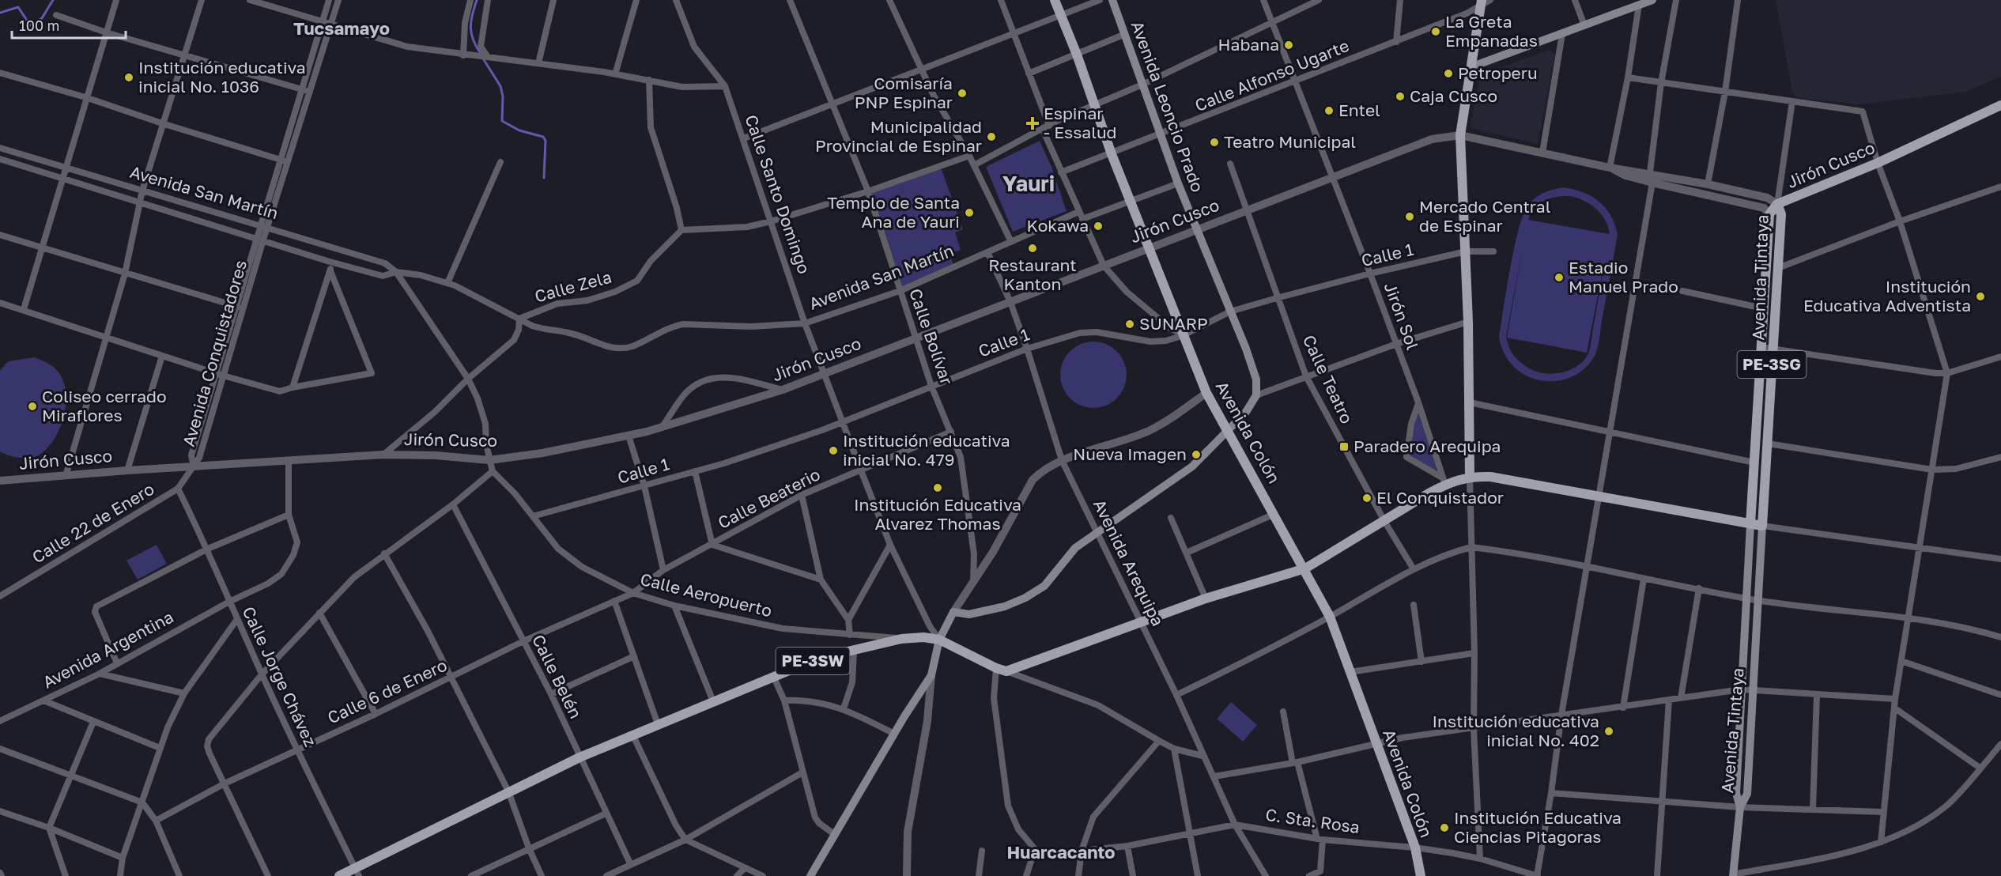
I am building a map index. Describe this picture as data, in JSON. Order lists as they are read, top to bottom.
{
  "streets": {
    "main road": [
      "Avenida Leoncio Prado",
      "Jirón Cusco",
      "Avenida Tintaya",
      "PE-3SG",
      "Avenida Colón",
      "PE-3SW"
    ],
    "street": [
      "Calle Alfonso Ugarte",
      "Avenida San Martín",
      "Calle Santo Domingo",
      "Calle 1",
      "Calle Zela",
      "Jirón Sol",
      "Calle Bolívar",
      "Avenida Conquistadores",
      "Calle Teatro",
      "Calle Beaterio",
      "Calle 22 de Enero",
      "Avenida Arequipa",
      "Calle Aeropuerto",
      "Avenida Argentina",
      "Calle Jorge Chávez",
      "Calle Belén",
      "Calle 6 de Enero",
      "C. Sta. Rosa"
    ]
  },
  "crossings": [
    ["Calle Alfonso Ugarte", "Avenida Leoncio Prado"],
    ["Calle Alfonso Ugarte", "Jirón Sol"],
    ["Calle Alfonso Ugarte", "Avenida Colón"],
    ["Avenida Leoncio Prado", "Jirón Cusco"],
    ["Avenida Leoncio Prado", "Calle 1"],
    ["Jirón Cusco", "Calle Santo Domingo"],
    ["Jirón Cusco", "Avenida Tintaya"],
    ["Jirón Cusco", "Jirón Sol"],
    ["Jirón Cusco", "Calle Bolívar"],
    ["Jirón Cusco", "Avenida Conquistadores"],
    ["Jirón Cusco", "Calle Teatro"],
    ["Jirón Cusco", "Avenida Colón"],
    ["Jirón Cusco", "Calle 22 de Enero"],
    ["Jirón Cusco", "Avenida Arequipa"],
    ["Jirón Cusco", "Calle Aeropuerto"],
    ["Jirón Cusco", "Avenida Argentina"],
    ["Avenida San Martín", "Calle Santo Domingo"],
    ["Avenida San Martín", "Calle Zela"],
    ["Avenida San Martín", "Calle Bolívar"],
    ["Avenida San Martín", "Avenida Conquistadores"],
    ["Avenida San Martín", "Avenida Arequipa"],
    ["Avenida San Martín", "Calle Aeropuerto"],
    ["Calle Santo Domingo", "Calle 1"],
    ["Calle Santo Domingo", "Calle Beaterio"],
    ["Calle Santo Domingo", "PE-3SW"],
    ["Calle 1", "Jirón Sol"],
    ["Calle 1", "Calle Bolívar"],
    ["Calle 1", "Calle Teatro"],
    ["Calle 1", "Avenida Colón"],
    ["Calle 1", "Avenida Arequipa"],
    ["Calle 1", "Calle Aeropuerto"],
    ["Avenida Tintaya", "PE-3SG"],
    ["Calle Bolívar", "Calle Beaterio"],
    ["Avenida Conquistadores", "Calle 22 de Enero"],
    ["Avenida Colón", "C. Sta. Rosa"],
    ["Calle Beaterio", "Calle Aeropuerto"],
    ["Calle Beaterio", "Calle 6 de Enero"],
    ["Calle 22 de Enero", "Calle Jorge Chávez"],
    ["Avenida Arequipa", "C. Sta. Rosa"],
    ["Calle Aeropuerto", "PE-3SW"],
    ["Calle Aeropuerto", "Calle 6 de Enero"],
    ["Avenida Argentina", "Calle Jorge Chávez"],
    ["PE-3SW", "Calle Jorge Chávez"],
    ["PE-3SW", "Calle Belén"],
    ["Calle Jorge Chávez", "Calle 6 de Enero"],
    ["Calle Belén", "Calle 6 de Enero"]
  ],
  "districts": ["Tucsamayo", "Yauri", "Huarcacanto"],
  "places": {
    "other": [
      "La Greta Empanadas",
      "Habana",
      "Petroperu",
      "Institución educativa inicial No. 1036",
      "Comisaría PNP Espinar",
      "Caja Cusco",
      "Entel",
      "Municipalidad Provincial de Espinar",
      "Teatro Municipal",
      "Templo de Santa Ana de Yauri",
      "Mercado Central de Espinar",
      "Kokawa",
      "Restaurant Kanton",
      "Estadio Manuel Prado",
      "Institución Educativa Adventista",
      "SUNARP",
      "Coliseo cerrado Miraflores",
      "Institución educativa inicial No. 479",
      "Nueva Imagen",
      "Institución Educativa Alvarez Thomas",
      "El Conquistador",
      "Institución educativa inicial No. 402",
      "Institución Educativa Ciencias Pitagoras"
    ],
    "health": ["Espinar - Essalud"],
    "transit": ["Paradero Arequipa"]
  },
  "scale_bar": "100 m"
}
